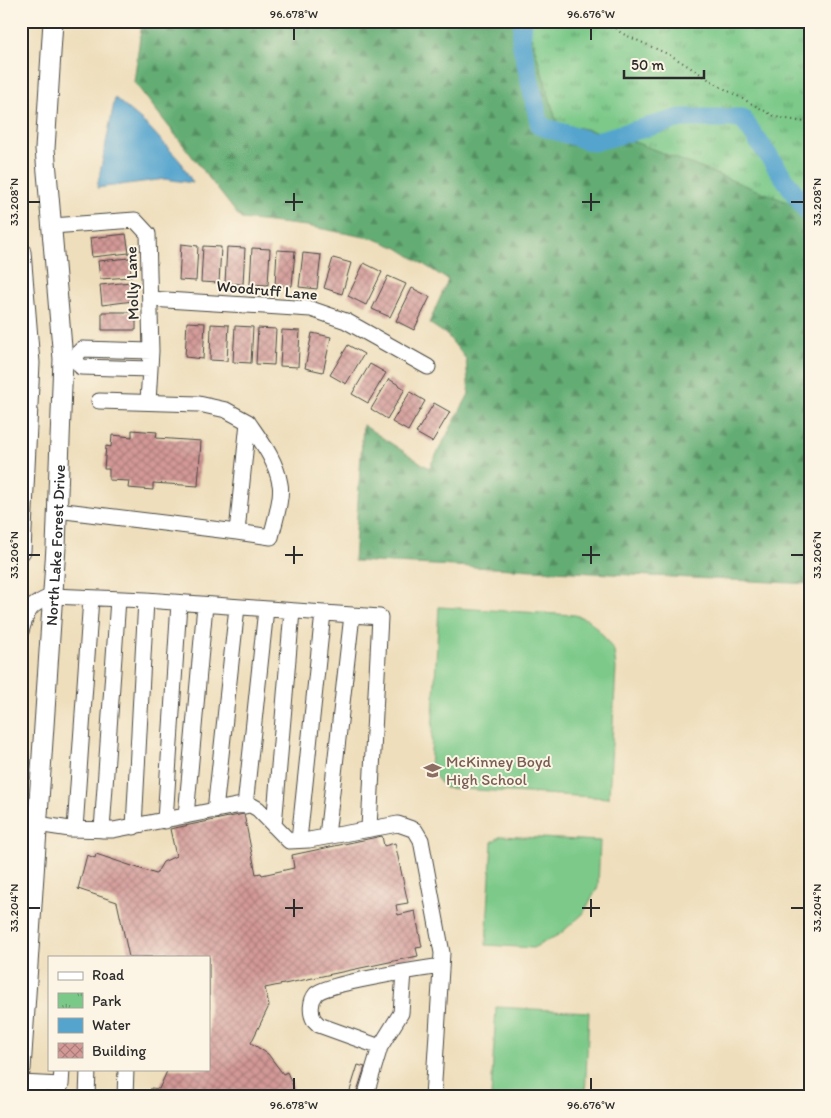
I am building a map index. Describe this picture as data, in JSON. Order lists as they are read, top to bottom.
{
  "streets": {
    "main road": ["North Lake Forest Drive"],
    "street": ["Molly Lane", "Woodruff Lane"]
  },
  "crossings": [
    ["Molly Lane", "Woodruff Lane"],
    ["Molly Lane", "North Lake Forest Drive"]
  ],
  "places": {
    "school or university": ["McKinney Boyd High School"]
  },
  "legend": [
    "Road",
    "Park",
    "Water",
    "Building"
  ],
  "scale_bar": "50 m",
  "coordinates": [
    "96.678°W",
    "96.676°W",
    "33.208°N",
    "33.206°N",
    "33.204°N"
  ]
}
